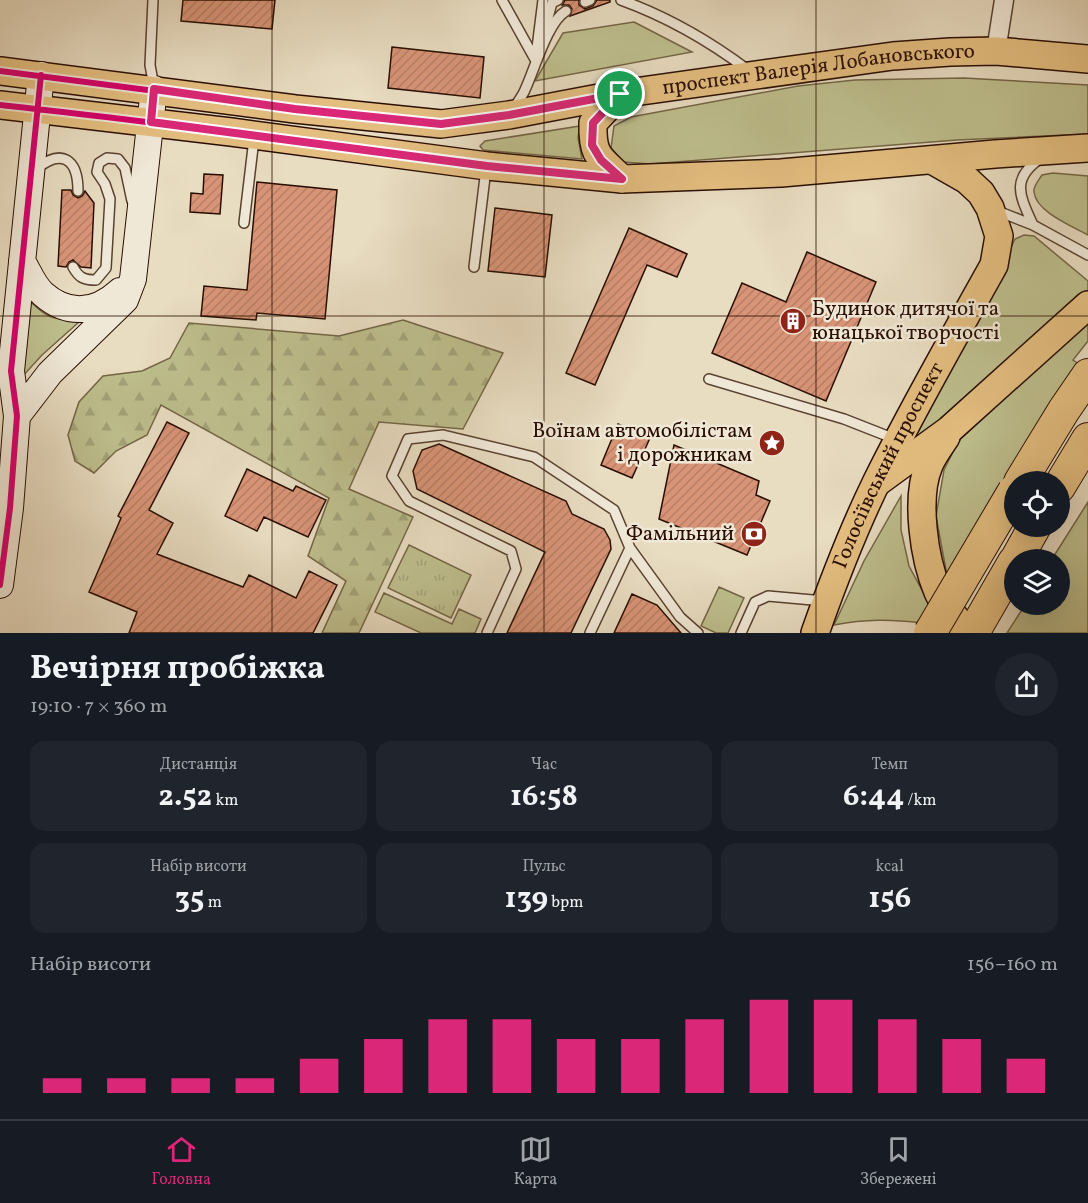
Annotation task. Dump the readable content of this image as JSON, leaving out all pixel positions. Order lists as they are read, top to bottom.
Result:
{
  "streets": {
    "main road": ["проспект Валерія Лобановського", "Голосіївський проспект"]
  },
  "places": {
    "building": ["Будинок дитячої та юнацької творчості"],
    "place": ["Воїнам автомобілістам і дорожникам"],
    "bank": ["Фамільний"]
  },
  "page": {
    "heading": ["Вечірня пробіжка", "19:10 · 7 × 360 m"],
    "stats": [
      ["Дистанція", "2.52 km"],
      ["Час", "16:58"],
      ["Темп", "6:44 /km"],
      ["Набір висоти", "35 m"],
      ["Пульс", "139 bpm"],
      ["kcal", "156"]
    ],
    "chart": ["Набір висоти", "156–160 m"],
    "tabs": ["Головна", "Карта", "Збережені"]
  }
}
